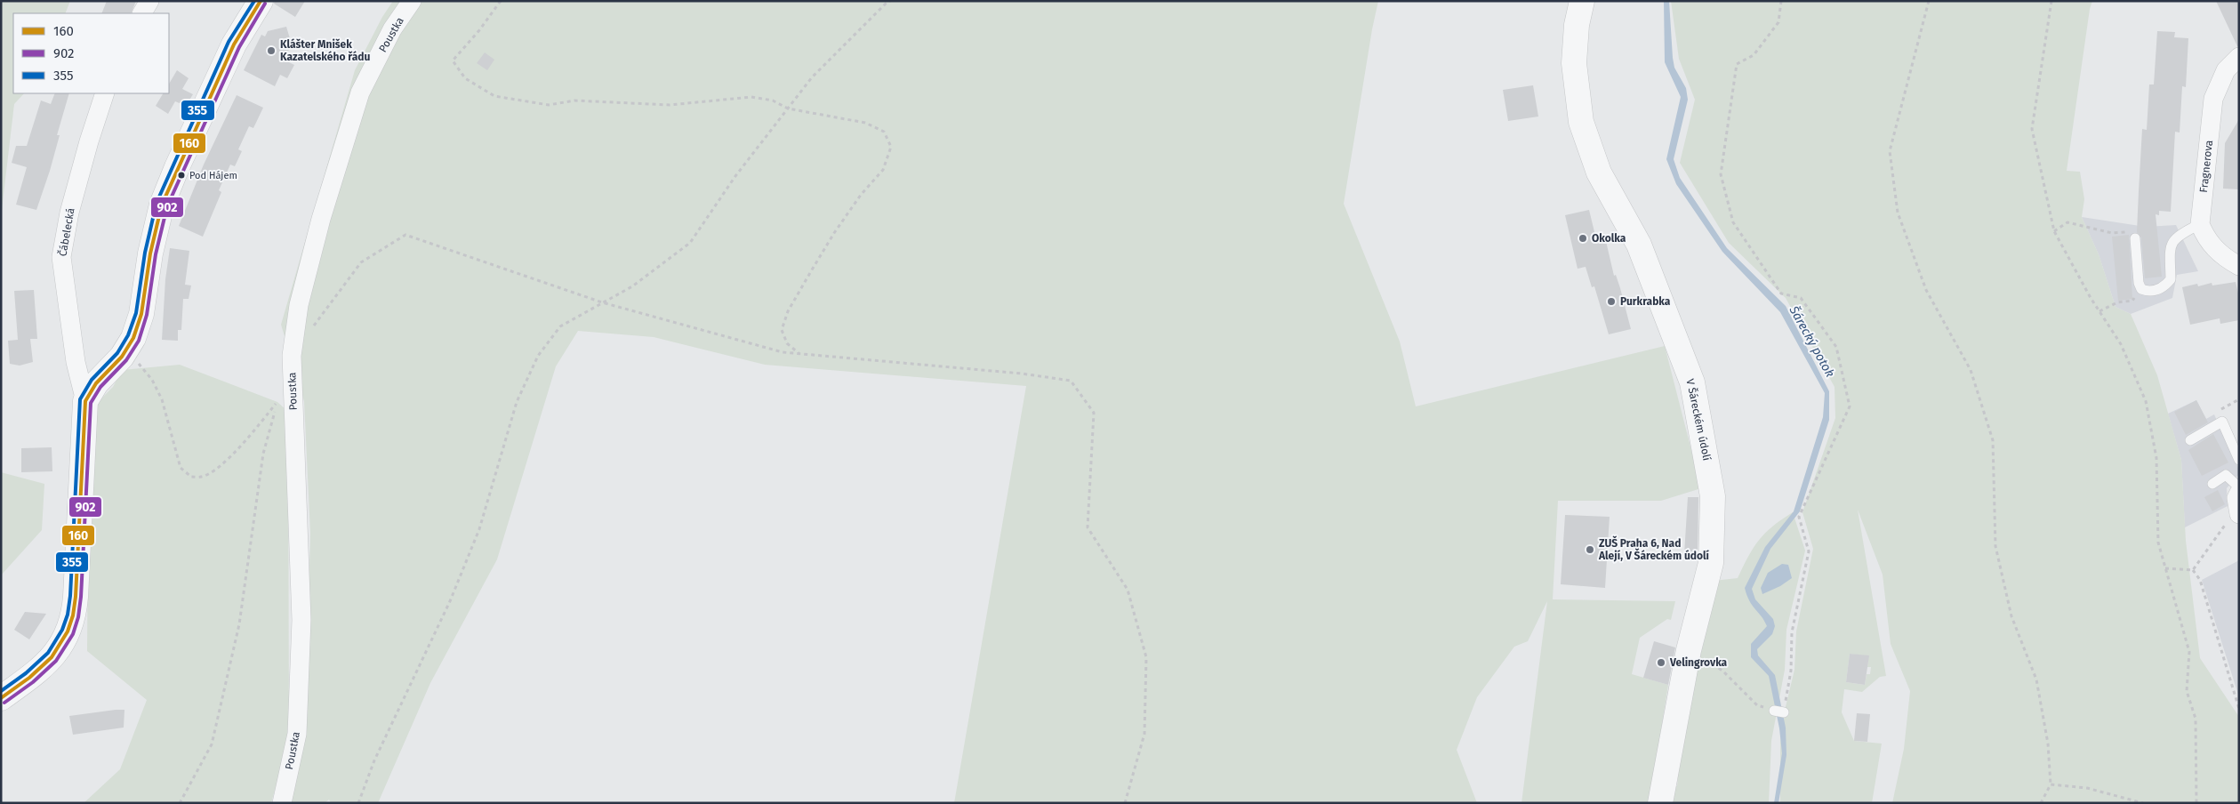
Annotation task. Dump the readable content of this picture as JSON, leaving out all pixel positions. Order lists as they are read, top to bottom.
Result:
{
  "streets": {
    "street": [
      "Poustka",
      "Fragnerova",
      "Čábelecká",
      "V Šáreckém údolí"
    ]
  },
  "water": ["Šárecký potok"],
  "places": [
    "Klášter Mnišek Kazatelského řádu",
    "Pod Hájem",
    "Okolka",
    "Purkrabka",
    "ZUŠ Praha 6, Nad Alejí, V Šáreckém údolí",
    "Velingrovka"
  ],
  "lines": ["transit line 160", "transit line 355", "transit line 902"],
  "legend": ["160", "902", "355"]
}
